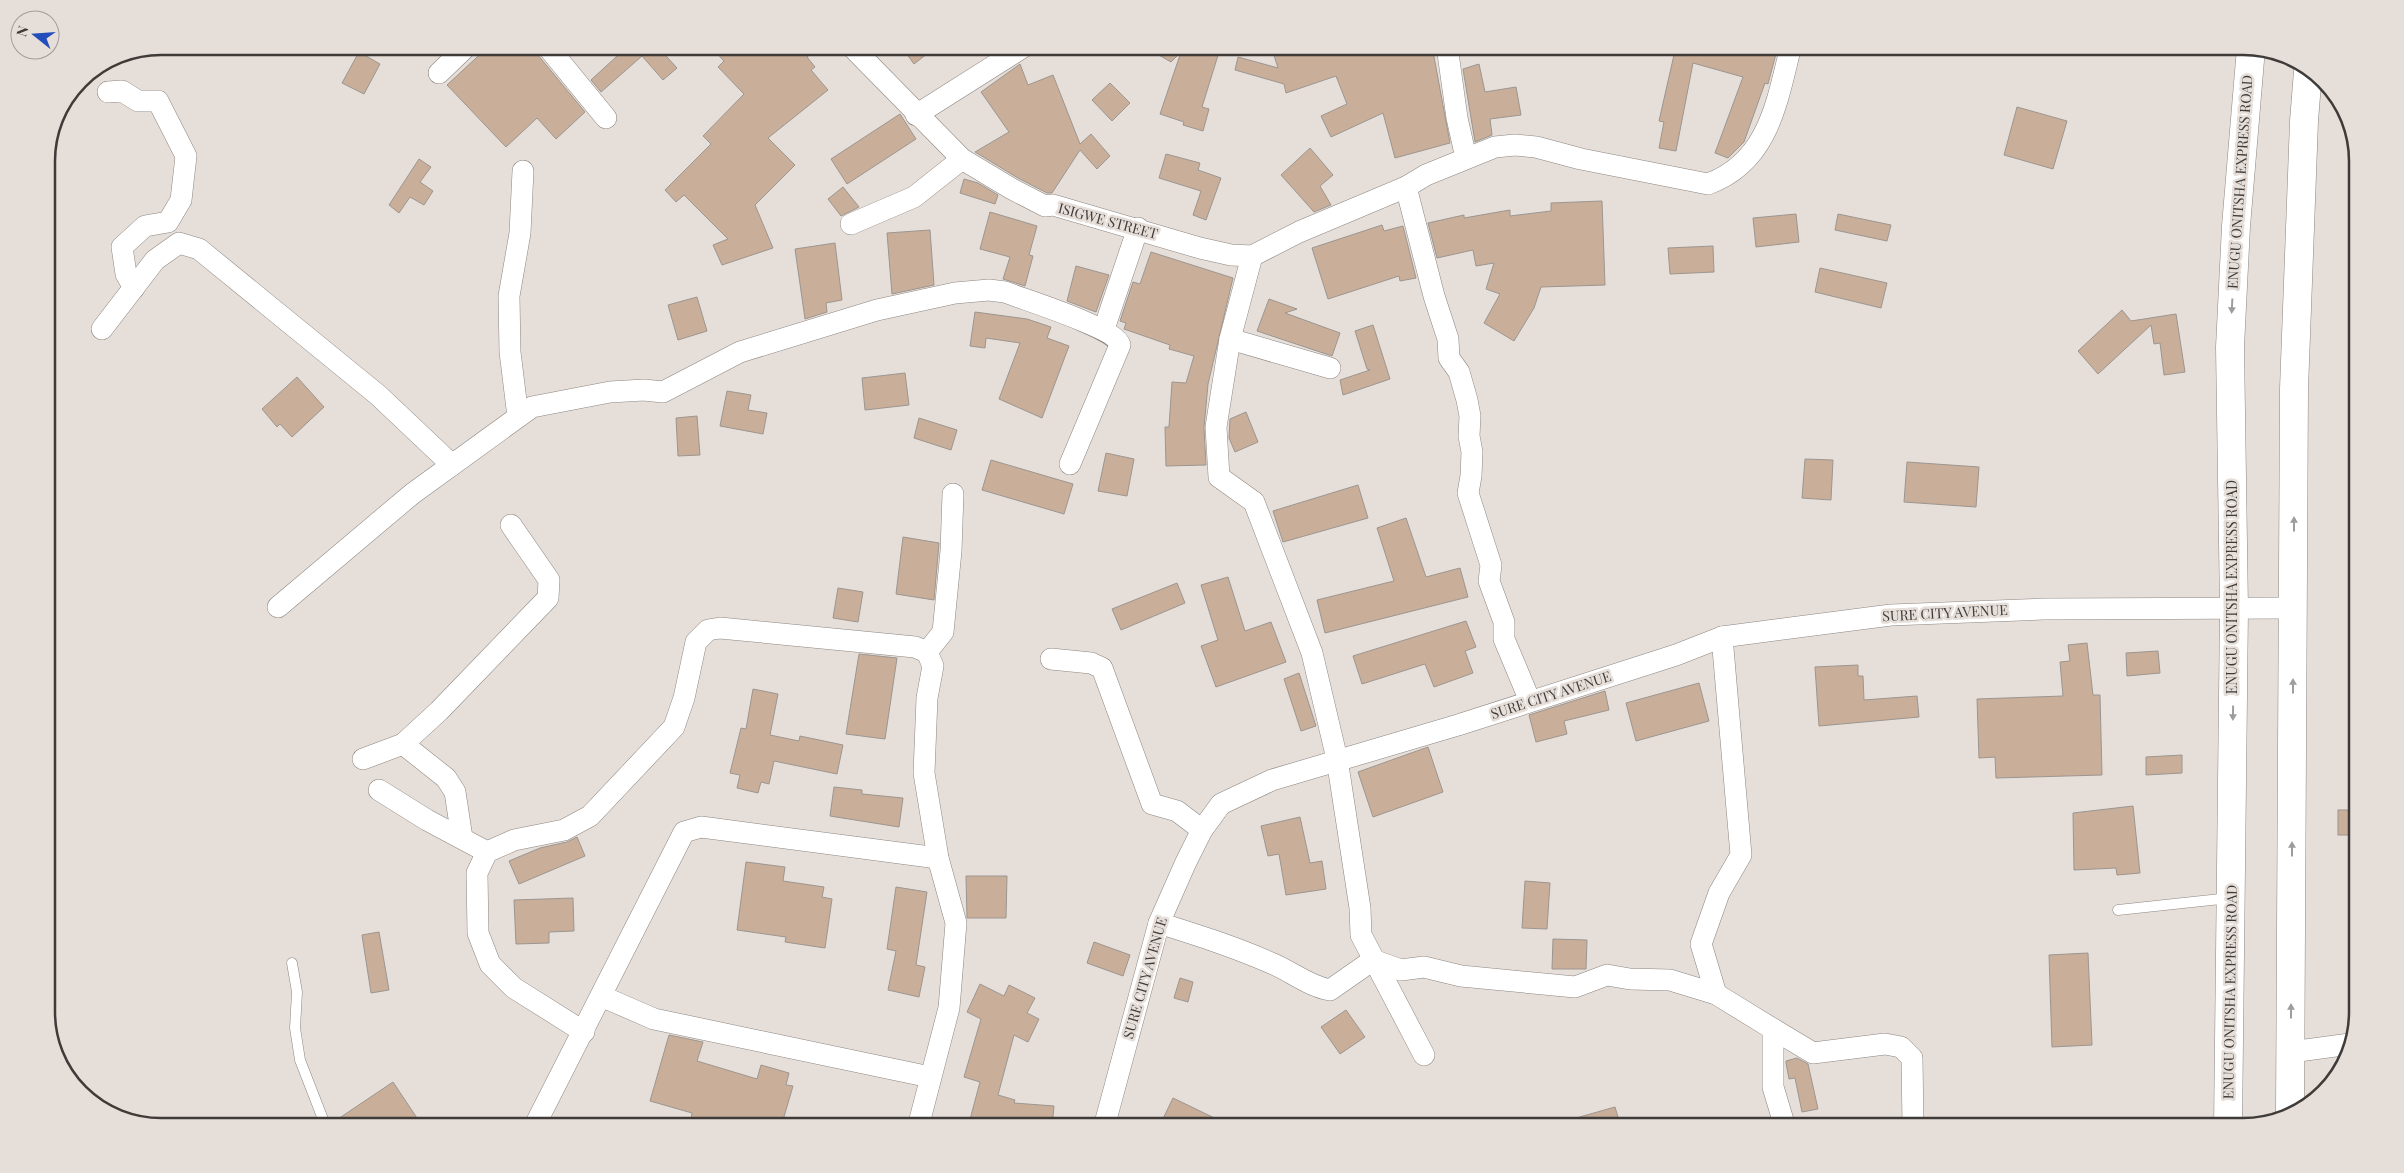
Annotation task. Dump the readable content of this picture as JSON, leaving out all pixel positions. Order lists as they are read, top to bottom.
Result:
{
  "streets": {
    "highway": ["ENUGU ONITSHA EXPRESS ROAD"],
    "street": ["ISIGWE STREET", "SURE CITY AVENUE"]
  },
  "crossings": [
    ["ENUGU ONITSHA EXPRESS ROAD", "SURE CITY AVENUE"]
  ],
  "north": "left"
}
